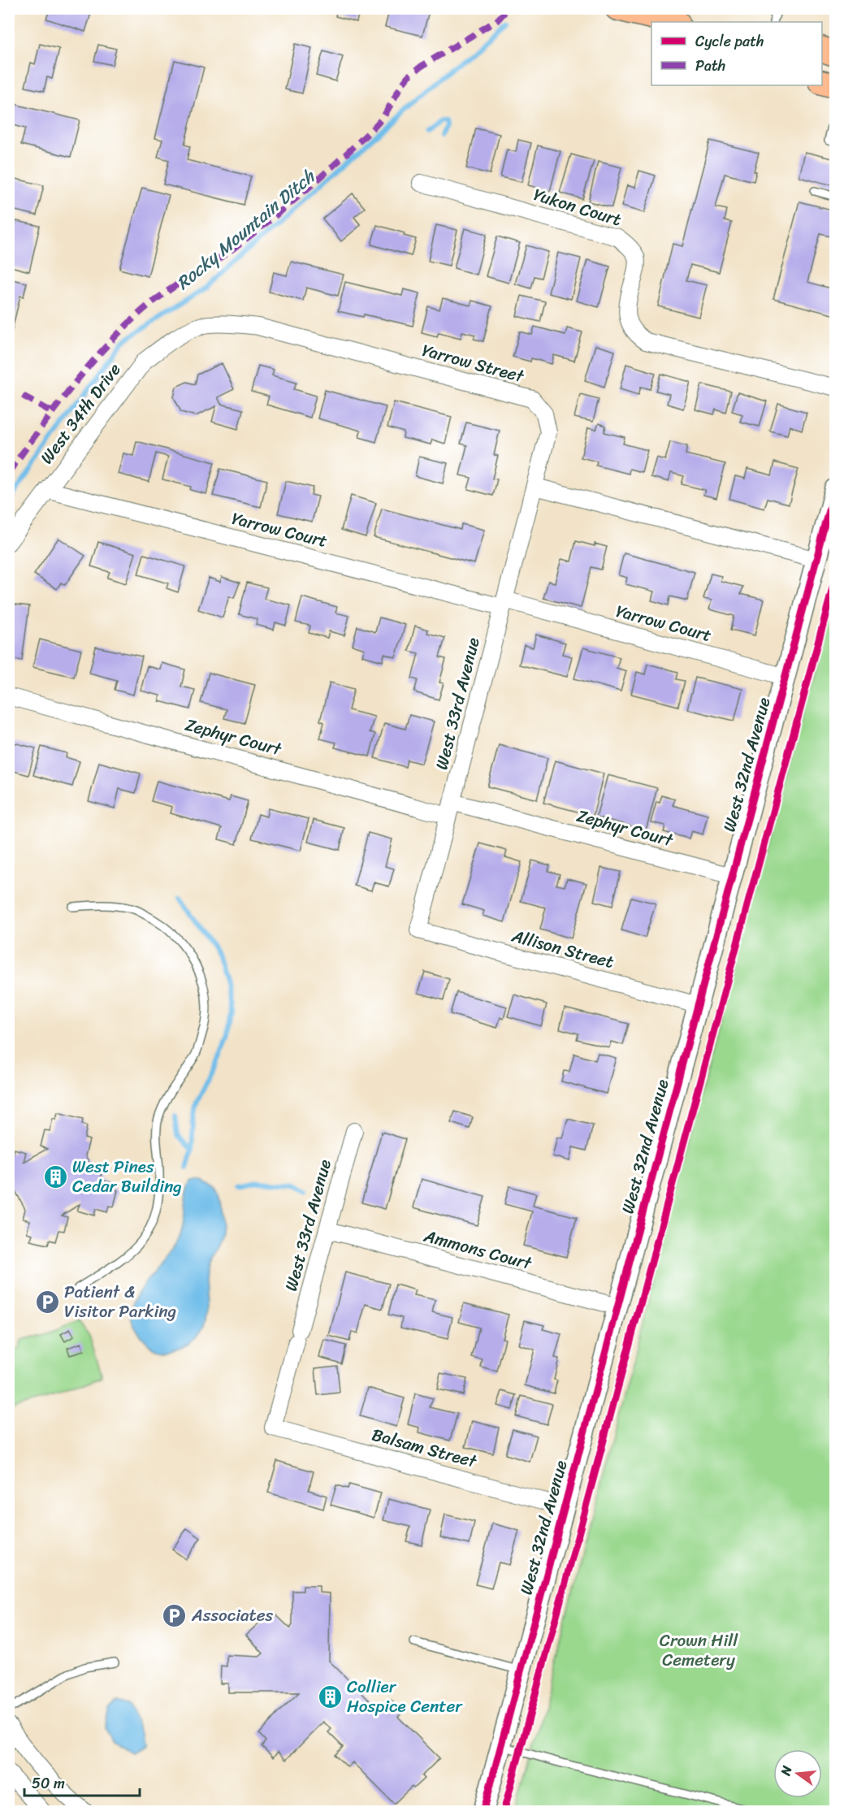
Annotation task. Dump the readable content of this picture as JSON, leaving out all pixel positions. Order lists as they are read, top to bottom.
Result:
{
  "streets": {
    "street": [
      "Yukon Court",
      "Yarrow Street",
      "West 34th Drive",
      "Yarrow Court",
      "West 33rd Avenue",
      "Zephyr Court",
      "West 32nd Avenue",
      "Allison Street",
      "Ammons Court",
      "Balsam Street"
    ]
  },
  "crossings": [
    ["Yarrow Street", "West 34th Drive"],
    ["Yarrow Street", "West 33rd Avenue"],
    ["West 34th Drive", "Yarrow Court"],
    ["Yarrow Court", "West 33rd Avenue"],
    ["Yarrow Court", "West 32nd Avenue"],
    ["West 33rd Avenue", "Zephyr Court"],
    ["West 33rd Avenue", "Allison Street"],
    ["West 33rd Avenue", "Ammons Court"],
    ["West 33rd Avenue", "Balsam Street"],
    ["Zephyr Court", "West 32nd Avenue"],
    ["West 32nd Avenue", "Allison Street"],
    ["West 32nd Avenue", "Ammons Court"],
    ["West 32nd Avenue", "Balsam Street"]
  ],
  "water": ["Rocky Mountain Ditch"],
  "parks": ["Crown Hill Cemetery"],
  "places": {
    "building": ["West Pines Cedar Building", "Collier Hospice Center"],
    "parking": ["Patient & Visitor Parking", "Associates"]
  },
  "legend": ["Cycle path", "Path"],
  "scale_bar": "50 m",
  "north": "left"
}
